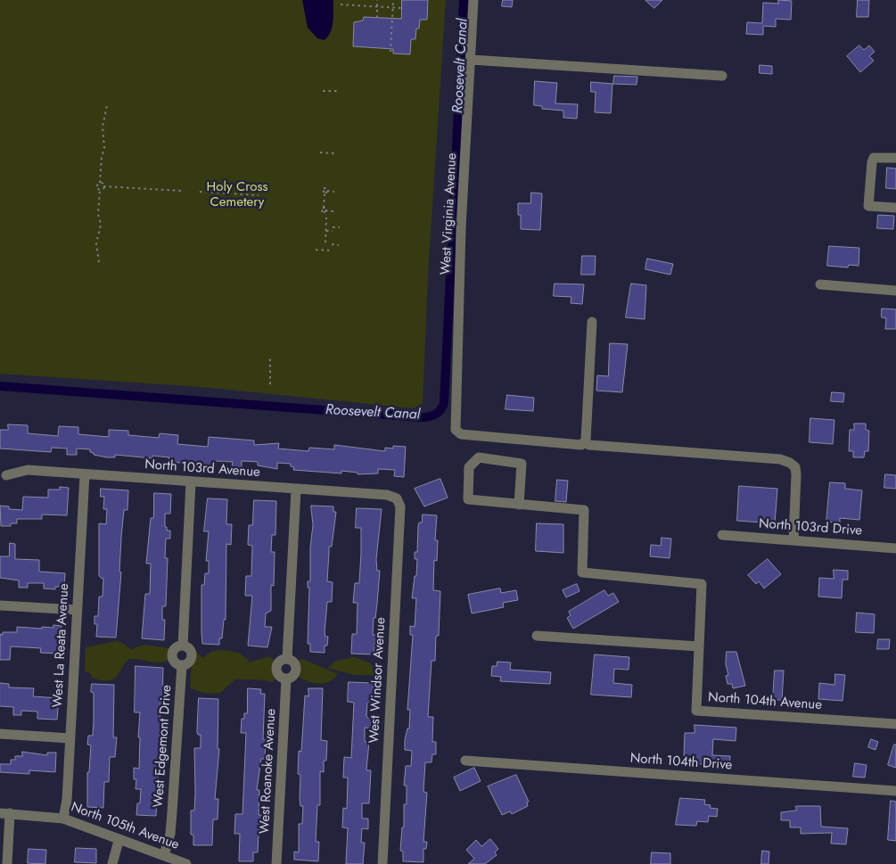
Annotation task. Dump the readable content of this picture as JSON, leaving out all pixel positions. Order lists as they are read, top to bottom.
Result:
{
  "streets": {
    "street": [
      "West Virginia Avenue",
      "North 103rd Avenue",
      "North 103rd Drive",
      "West La Reata Avenue",
      "West Windsor Avenue",
      "North 104th Avenue",
      "West Edgemont Drive",
      "North 104th Drive",
      "West Roanoke Avenue",
      "North 105th Avenue"
    ]
  },
  "crossings": [
    ["North 103rd Avenue", "West La Reata Avenue"],
    ["North 103rd Avenue", "West Windsor Avenue"],
    ["North 103rd Avenue", "West Edgemont Drive"],
    ["West La Reata Avenue", "North 105th Avenue"],
    ["West Edgemont Drive", "North 105th Avenue"]
  ],
  "water": ["Roosevelt Canal"],
  "parks": ["Holy Cross Cemetery"]
}
